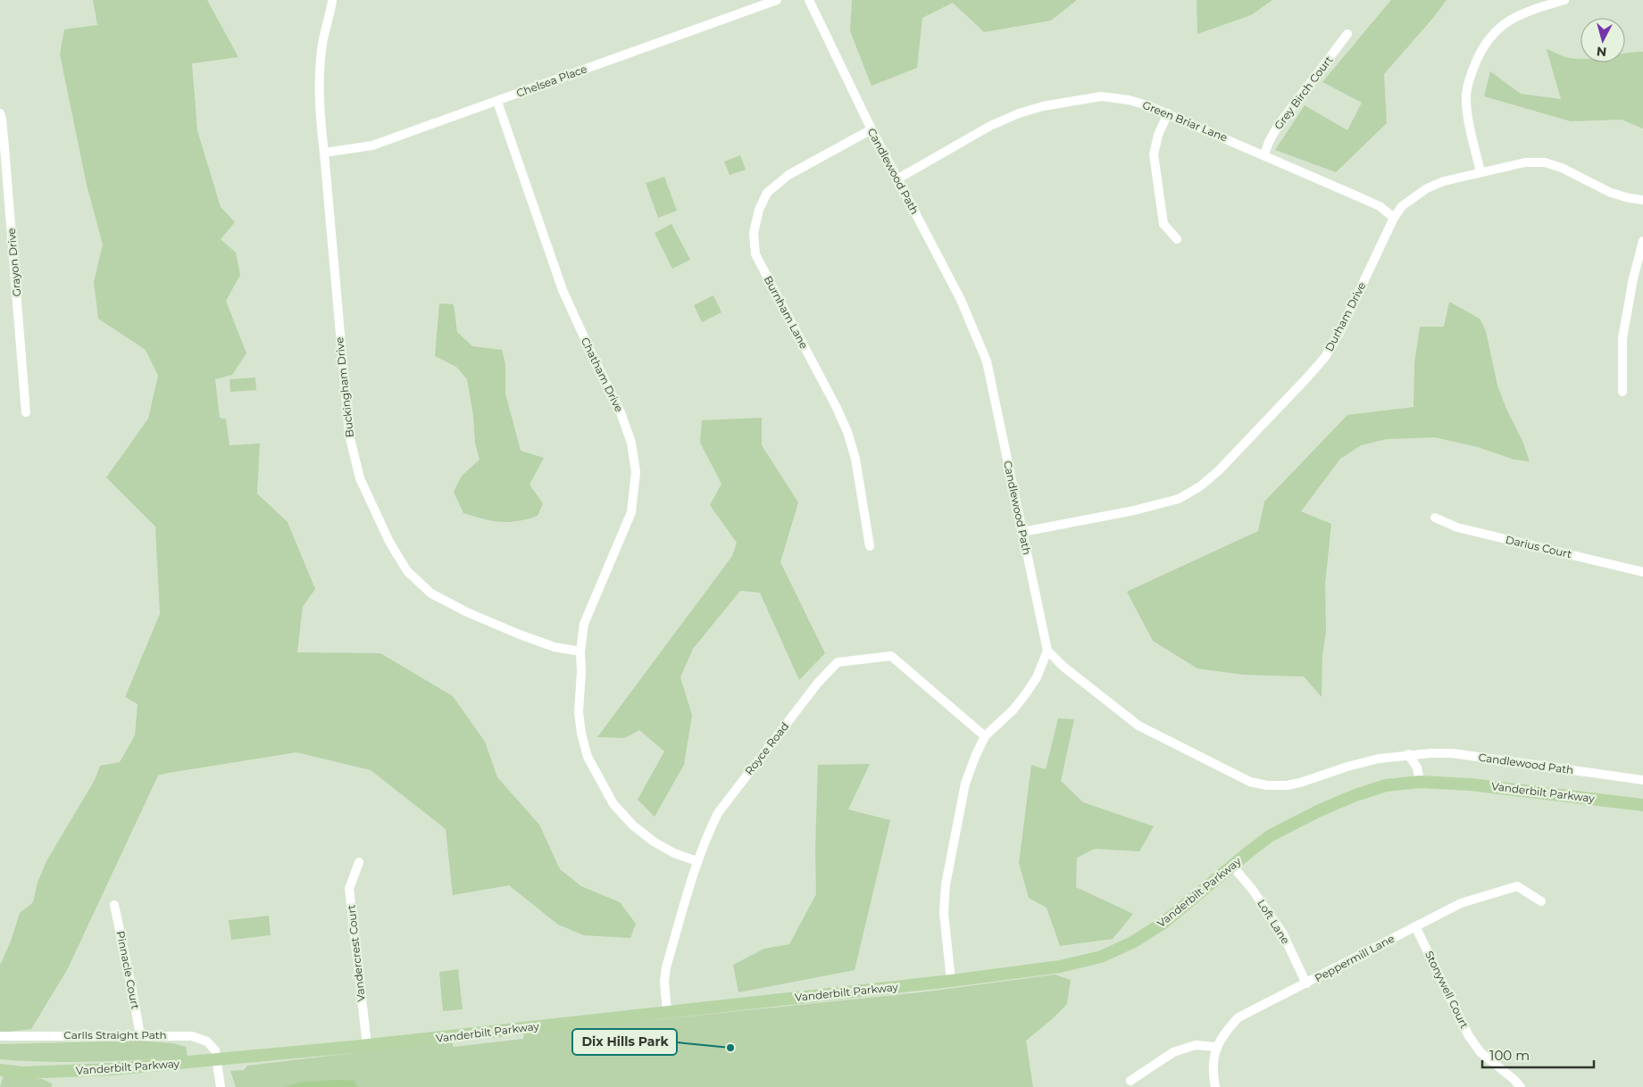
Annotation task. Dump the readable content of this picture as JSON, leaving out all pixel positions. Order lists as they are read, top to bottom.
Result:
{
  "streets": {
    "main road": ["Vanderbilt Parkway"],
    "street": [
      "Chelsea Place",
      "Grey Birch Court",
      "Green Briar Lane",
      "Candlewood Path",
      "Grayon Drive",
      "Burnham Lane",
      "Durham Drive",
      "Chatham Drive",
      "Buckingham Drive",
      "Darius Court",
      "Royce Road",
      "Loft Lane",
      "Vandercrest Court",
      "Peppermill Lane",
      "Pinnacle Court",
      "Stonywell Court",
      "Carlls Straight Path"
    ]
  },
  "crossings": [
    ["Chelsea Place", "Chatham Drive"],
    ["Chelsea Place", "Buckingham Drive"],
    ["Grey Birch Court", "Green Briar Lane"],
    ["Green Briar Lane", "Candlewood Path"],
    ["Green Briar Lane", "Durham Drive"],
    ["Candlewood Path", "Burnham Lane"],
    ["Candlewood Path", "Durham Drive"],
    ["Chatham Drive", "Buckingham Drive"],
    ["Chatham Drive", "Royce Road"],
    ["Royce Road", "Vanderbilt Parkway"],
    ["Vanderbilt Parkway", "Loft Lane"],
    ["Vanderbilt Parkway", "Vandercrest Court"],
    ["Vanderbilt Parkway", "Carlls Straight Path"],
    ["Loft Lane", "Peppermill Lane"],
    ["Peppermill Lane", "Stonywell Court"],
    ["Pinnacle Court", "Carlls Straight Path"]
  ],
  "places": ["Dix Hills Park"],
  "scale_bar": "100 m",
  "north": "bottom"
}
